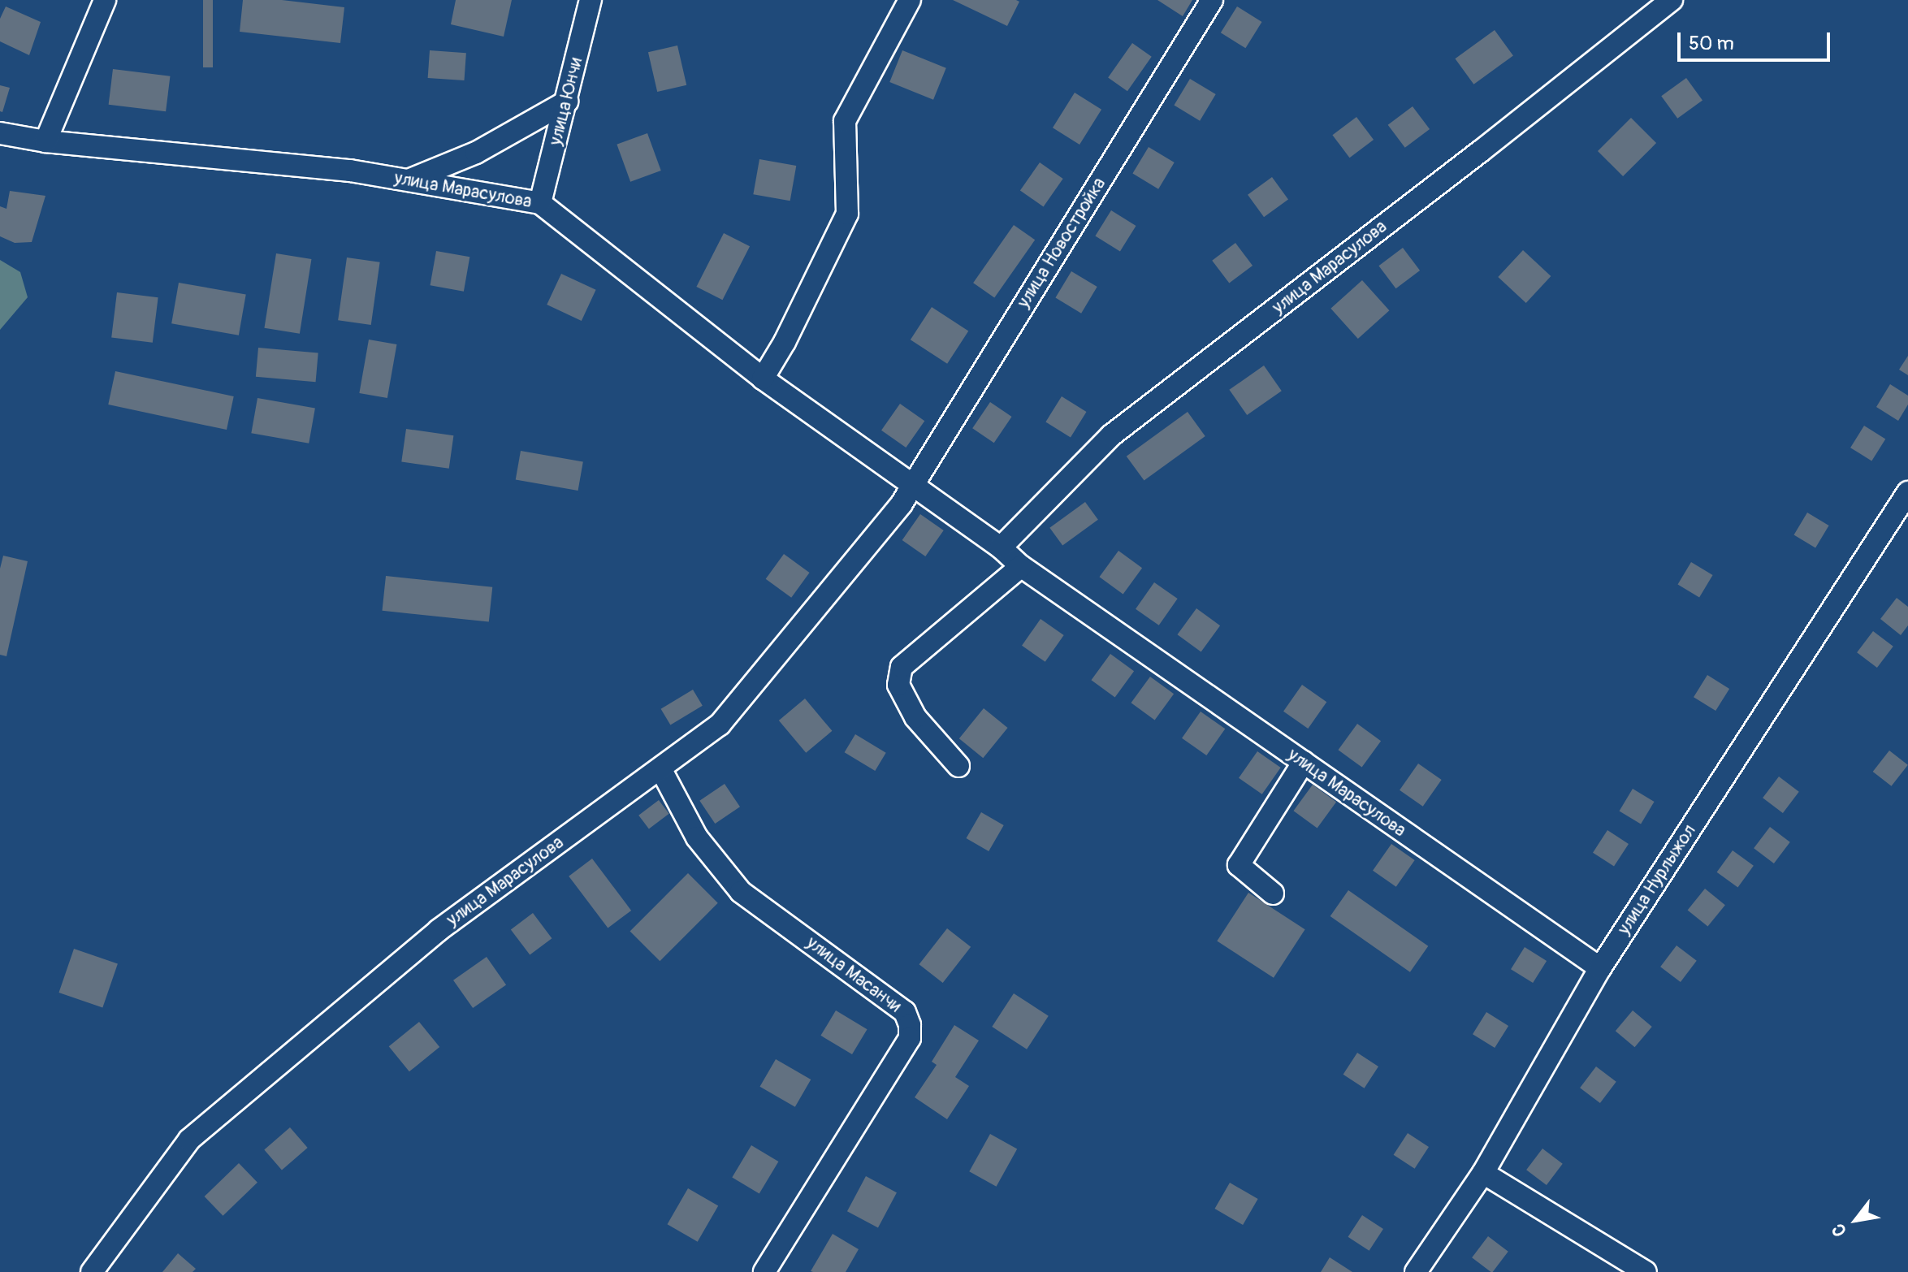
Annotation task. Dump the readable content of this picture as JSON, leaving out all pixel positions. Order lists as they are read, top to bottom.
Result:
{
  "streets": {
    "street": [
      "улица Юнчи",
      "улица Марасулова",
      "улица Новостройка",
      "улица Нурлыжол",
      "улица Масанчи"
    ]
  },
  "crossings": [
    ["улица Юнчи", "улица Марасулова"],
    ["улица Марасулова", "улица Новостройка"],
    ["улица Марасулова", "улица Нурлыжол"],
    ["улица Марасулова", "улица Масанчи"]
  ],
  "scale_bar": "50 m",
  "north": "bottom left"
}
